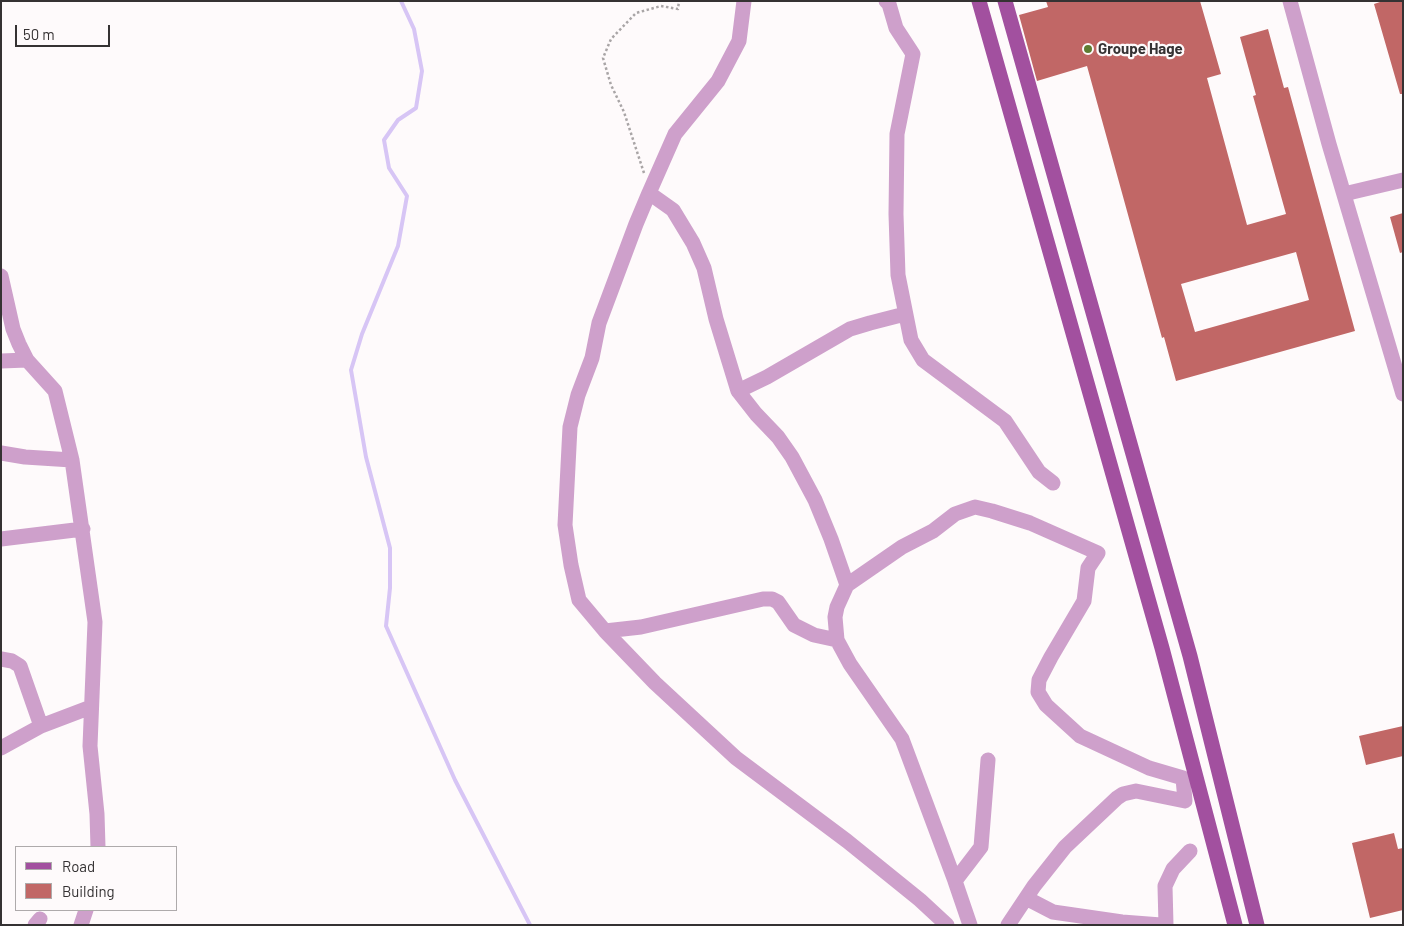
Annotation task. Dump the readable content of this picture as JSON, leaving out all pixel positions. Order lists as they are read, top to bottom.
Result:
{
  "places": ["Groupe Hage"],
  "legend": ["Road", "Building"],
  "scale_bar": "50 m"
}
